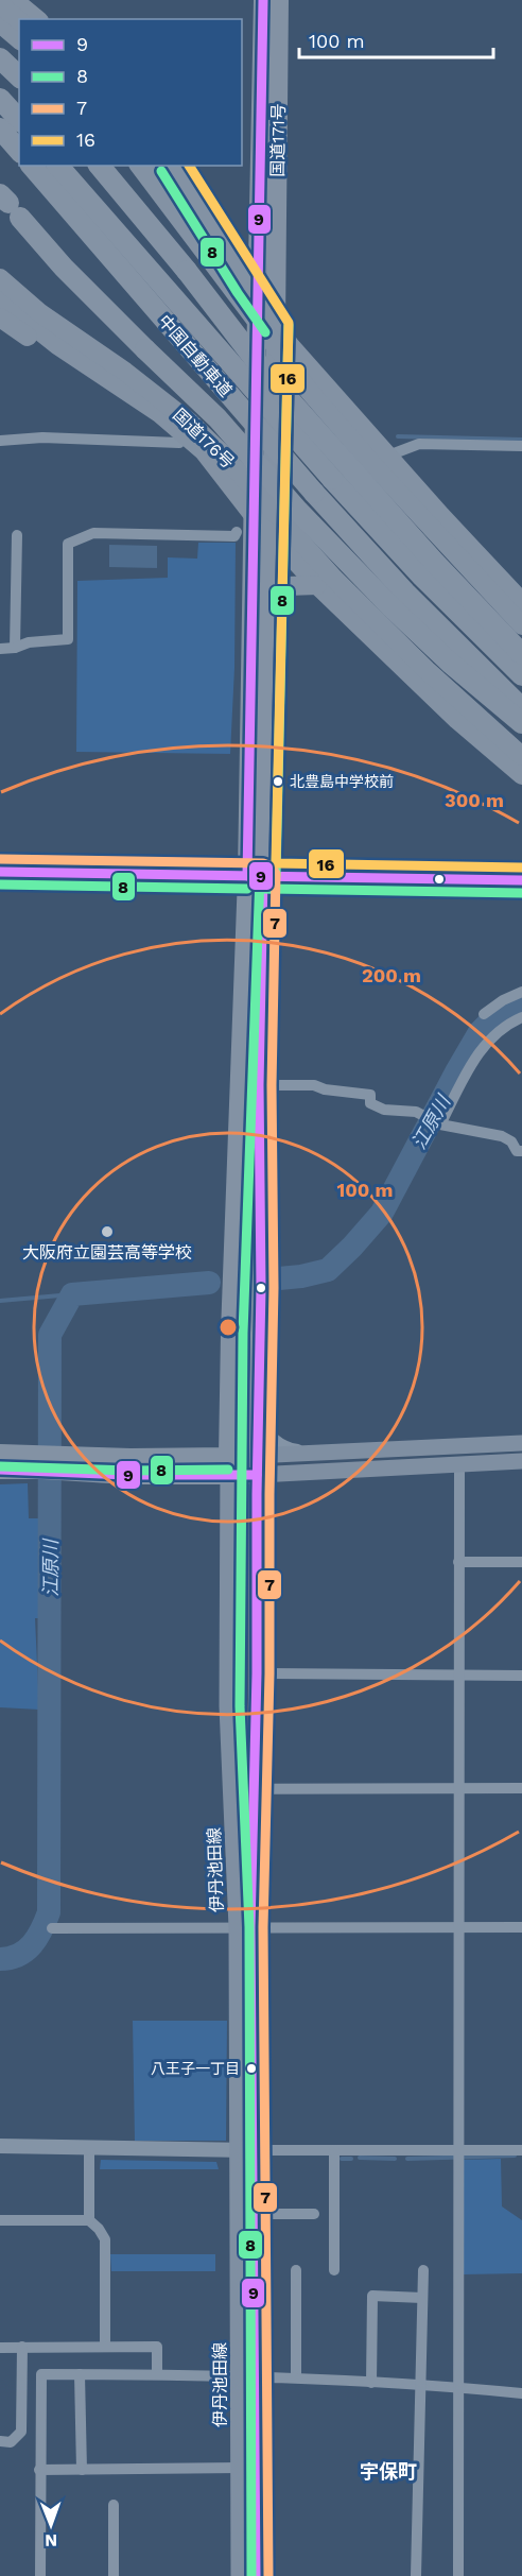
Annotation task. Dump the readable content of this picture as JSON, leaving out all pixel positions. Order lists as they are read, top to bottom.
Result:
{
  "streets": {
    "highway": ["国道171号", "中国自動車道", "国道176号"],
    "main road": ["伊丹池田線"]
  },
  "crossings": [
    ["国道171号", "伊丹池田線"]
  ],
  "districts": ["宇保町"],
  "water": ["江原川"],
  "places": ["北豊島中学校前", "大阪府立園芸高等学校", "八王子一丁目"],
  "lines": [
    "transit line 9",
    "transit line 16",
    "transit line 8",
    "transit line 7"
  ],
  "legend": [
    "9",
    "8",
    "7",
    "16"
  ],
  "scale_bar": "100 m",
  "north": "bottom",
  "rings": ["300 m", "200 m", "100 m"]
}
